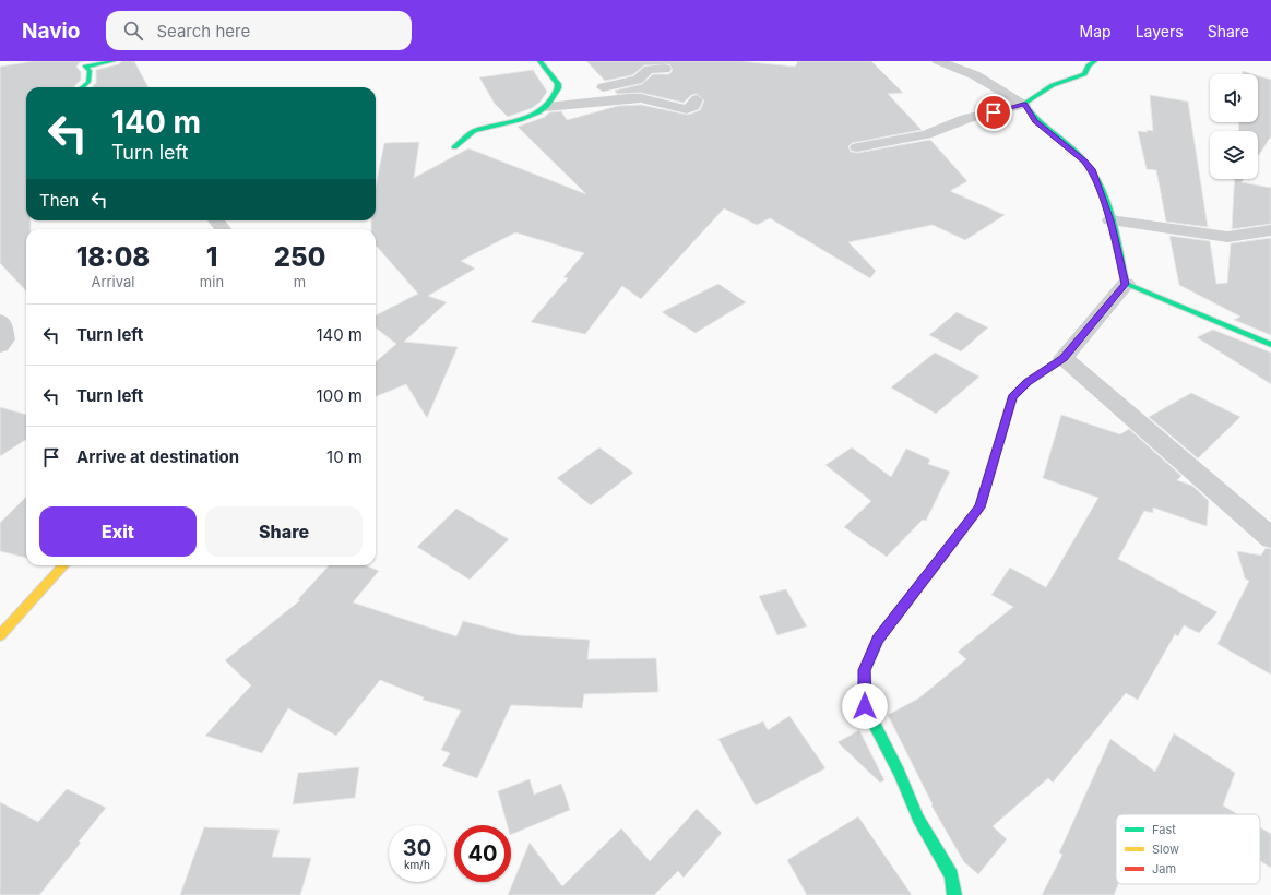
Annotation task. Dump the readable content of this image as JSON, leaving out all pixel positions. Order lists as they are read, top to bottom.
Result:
{
  "legend": ["Fast", "Slow", "Jam"],
  "page": {
    "header": "Navio",
    "search": "Search here",
    "nav": ["Map", "Layers", "Share"],
    "turn": ["140 m", "Turn left"],
    "then": "Then",
    "eta": [
      "18:08",
      "Arrival",
      "1",
      "min",
      "250",
      "m"
    ],
    "list": [
      {
        "name": "Turn left",
        "value": "140 m"
      },
      {
        "name": "Turn left",
        "value": "100 m"
      },
      {
        "name": "Arrive at destination",
        "value": "10 m"
      }
    ],
    "buttons": ["Exit", "Share"],
    "speed": "30 km/h",
    "limit": "40"
  }
}
